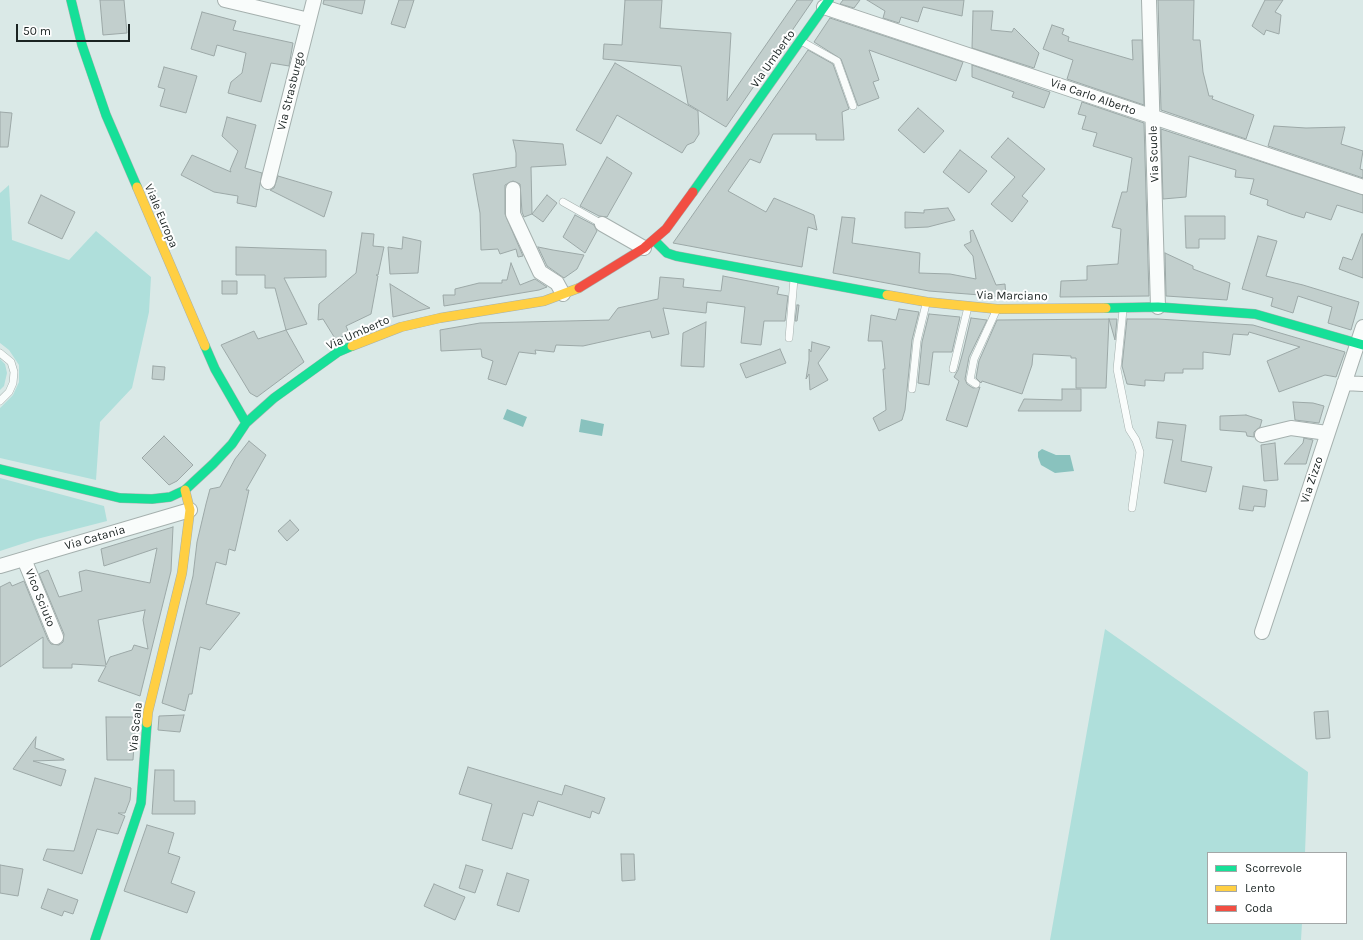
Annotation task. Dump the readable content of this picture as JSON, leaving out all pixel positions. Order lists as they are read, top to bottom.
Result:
{
  "streets": {
    "street": [
      "Via Umberto",
      "Via Strasburgo",
      "Via Carlo Alberto",
      "Via Scuole",
      "Viale Europa",
      "Via Marciano",
      "Via Zizzo",
      "Via Catania",
      "Vico Sciuto",
      "Via Scala"
    ]
  },
  "crossings": [
    ["Via Umberto", "Via Carlo Alberto"],
    ["Via Umberto", "Viale Europa"],
    ["Via Umberto", "Via Marciano"],
    ["Via Umberto", "Via Scala"],
    ["Via Carlo Alberto", "Via Scuole"],
    ["Via Scuole", "Via Marciano"],
    ["Via Marciano", "Via Zizzo"],
    ["Via Catania", "Vico Sciuto"],
    ["Via Catania", "Via Scala"]
  ],
  "legend": ["Scorrevole", "Lento", "Coda"],
  "scale_bar": "50 m"
}
